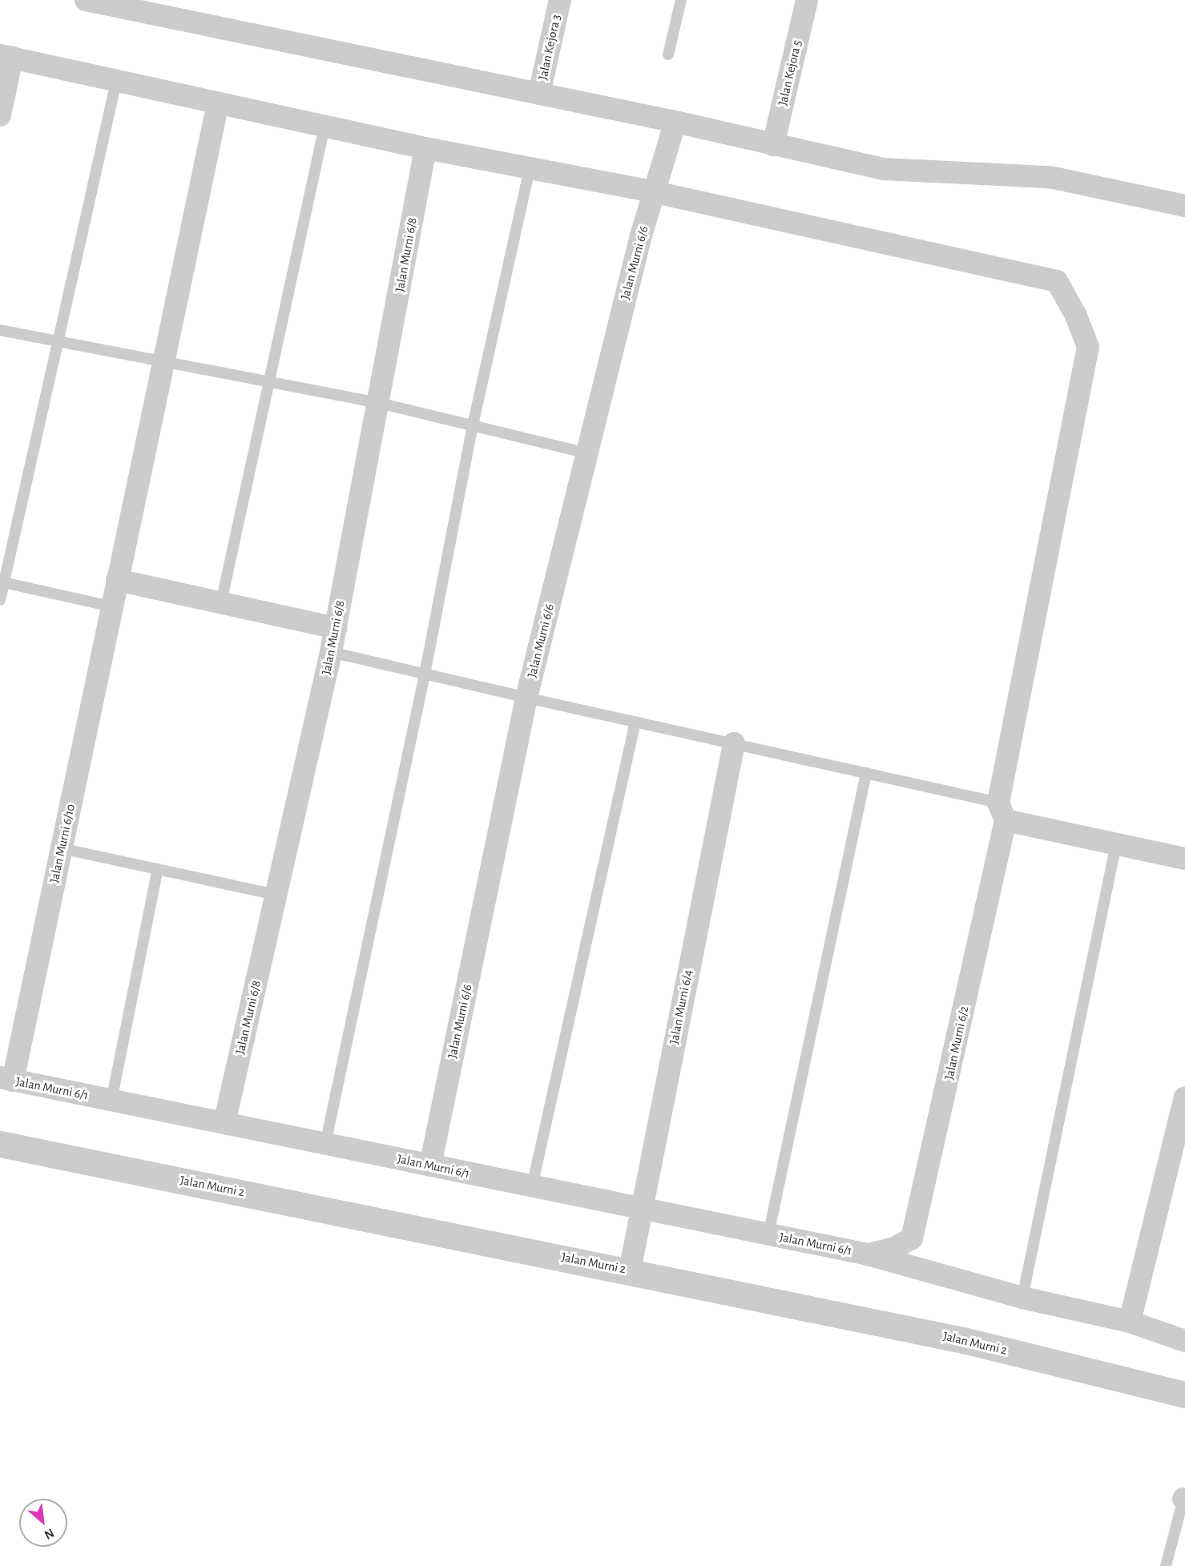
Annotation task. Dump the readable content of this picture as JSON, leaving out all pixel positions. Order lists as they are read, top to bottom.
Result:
{
  "streets": {
    "street": [
      "Jalan Kejora 3",
      "Jalan Kejora 5",
      "Jalan Murni 6/8",
      "Jalan Murni 6/6",
      "Jalan Murni 6/10",
      "Jalan Murni 6/4",
      "Jalan Murni 6/2",
      "Jalan Murni 6/1",
      "Jalan Murni 2"
    ]
  },
  "crossings": [
    ["Jalan Murni 6/8", "Jalan Murni 6/1"],
    ["Jalan Murni 6/6", "Jalan Murni 6/1"],
    ["Jalan Murni 6/10", "Jalan Murni 6/1"],
    ["Jalan Murni 6/4", "Jalan Murni 6/1"],
    ["Jalan Murni 6/4", "Jalan Murni 2"],
    ["Jalan Murni 6/2", "Jalan Murni 6/1"]
  ],
  "north": "bottom right"
}
